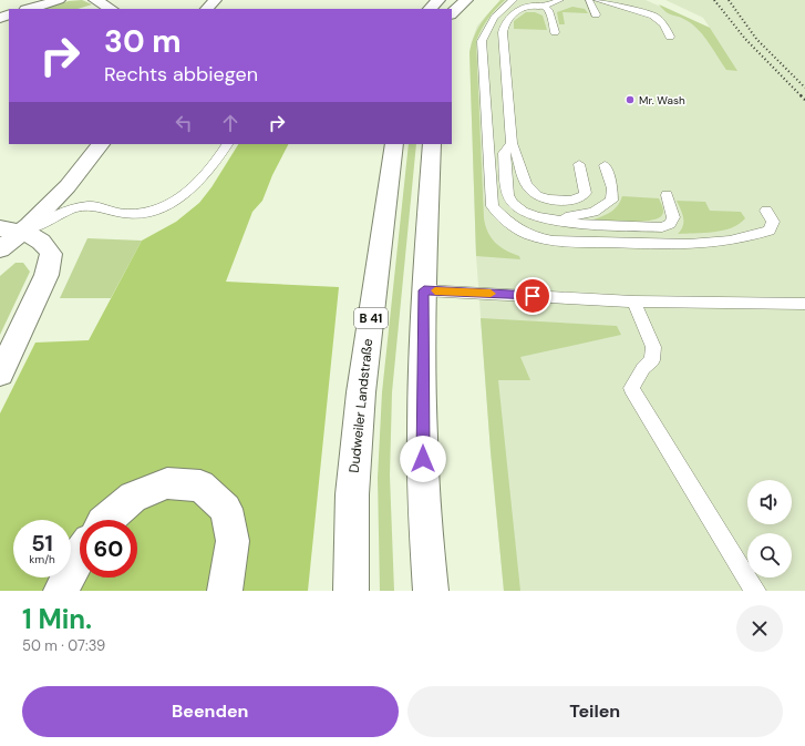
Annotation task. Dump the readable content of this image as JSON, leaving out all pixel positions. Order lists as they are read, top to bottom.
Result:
{
  "streets": {
    "main road": ["B 41", "Dudweiler Landstraße"]
  },
  "places": ["Mr. Wash"],
  "page": {
    "turn": ["30 m", "Rechts abbiegen"],
    "speed": "51 km/h",
    "limit": "60",
    "heading": ["1 Min.", "50 m · 07:39"],
    "buttons": ["Beenden", "Teilen"]
  }
}
